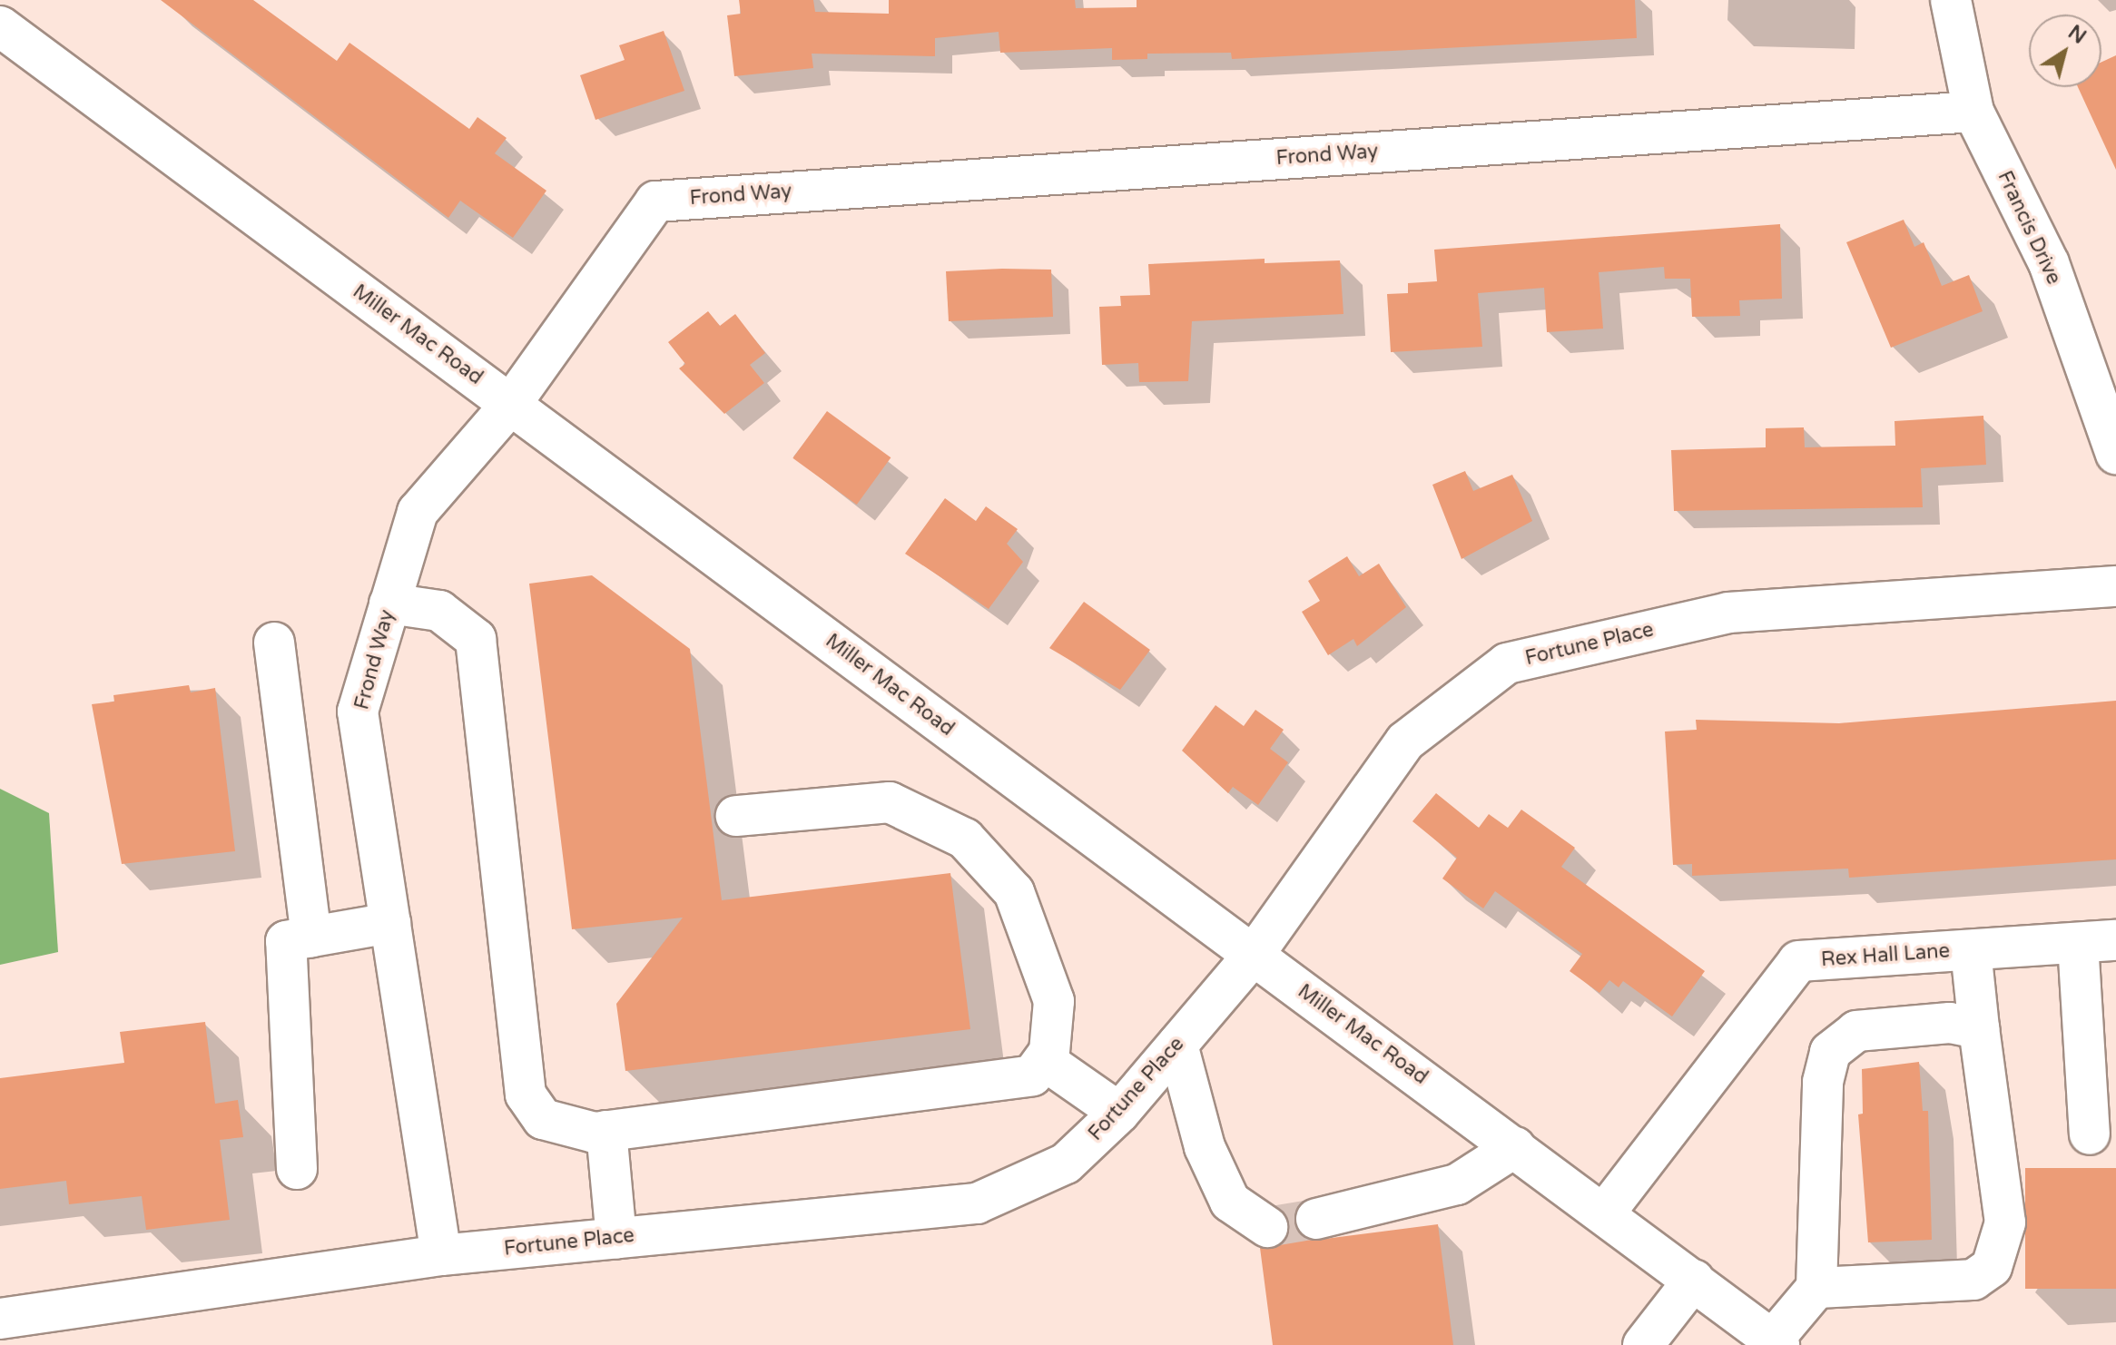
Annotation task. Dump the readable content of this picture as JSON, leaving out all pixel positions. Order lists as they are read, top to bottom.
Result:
{
  "streets": {
    "street": [
      "Frond Way",
      "Francis Drive",
      "Miller Mac Road",
      "Fortune Place",
      "Rex Hall Lane"
    ]
  },
  "crossings": [
    ["Frond Way", "Francis Drive"],
    ["Frond Way", "Miller Mac Road"],
    ["Frond Way", "Fortune Place"],
    ["Miller Mac Road", "Fortune Place"],
    ["Miller Mac Road", "Rex Hall Lane"]
  ],
  "north": "top right"
}
